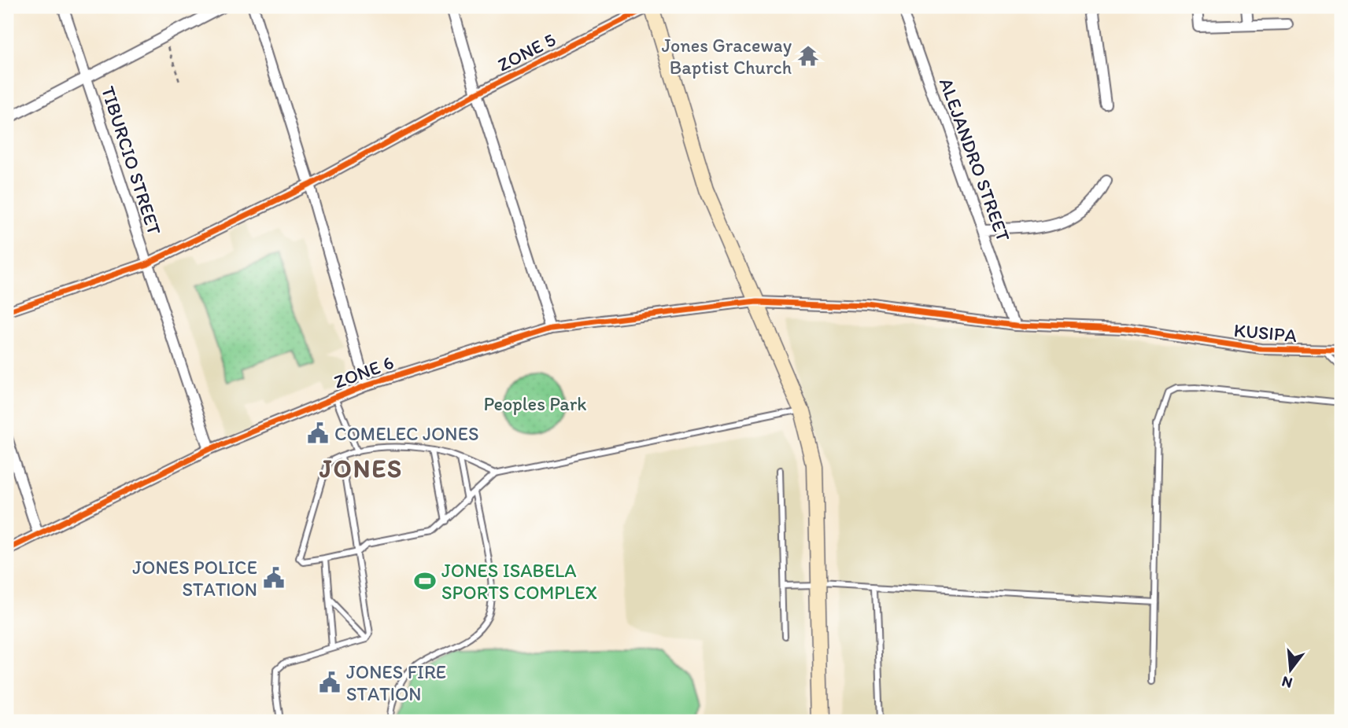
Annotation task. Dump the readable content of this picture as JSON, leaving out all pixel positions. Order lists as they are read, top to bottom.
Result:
{
  "streets": {
    "street": [
      "ZONE 5",
      "ALEJANDRO STREET",
      "TIBURCIO STREET",
      "KUSIPA",
      "ZONE 6"
    ]
  },
  "crossings": [
    ["ZONE 5", "TIBURCIO STREET"],
    ["ALEJANDRO STREET", "KUSIPA"],
    ["ALEJANDRO STREET", "ZONE 6"],
    ["TIBURCIO STREET", "ZONE 6"],
    ["KUSIPA", "ZONE 6"]
  ],
  "districts": ["JONES"],
  "parks": ["Peoples Park"],
  "places": {
    "temple": ["Jones Graceway Baptist Church"],
    "public building": ["COMELEC JONES", "JONES POLICE STATION", "JONES FIRE STATION"],
    "sports": ["JONES ISABELA SPORTS COMPLEX"]
  },
  "north": "bottom"
}
